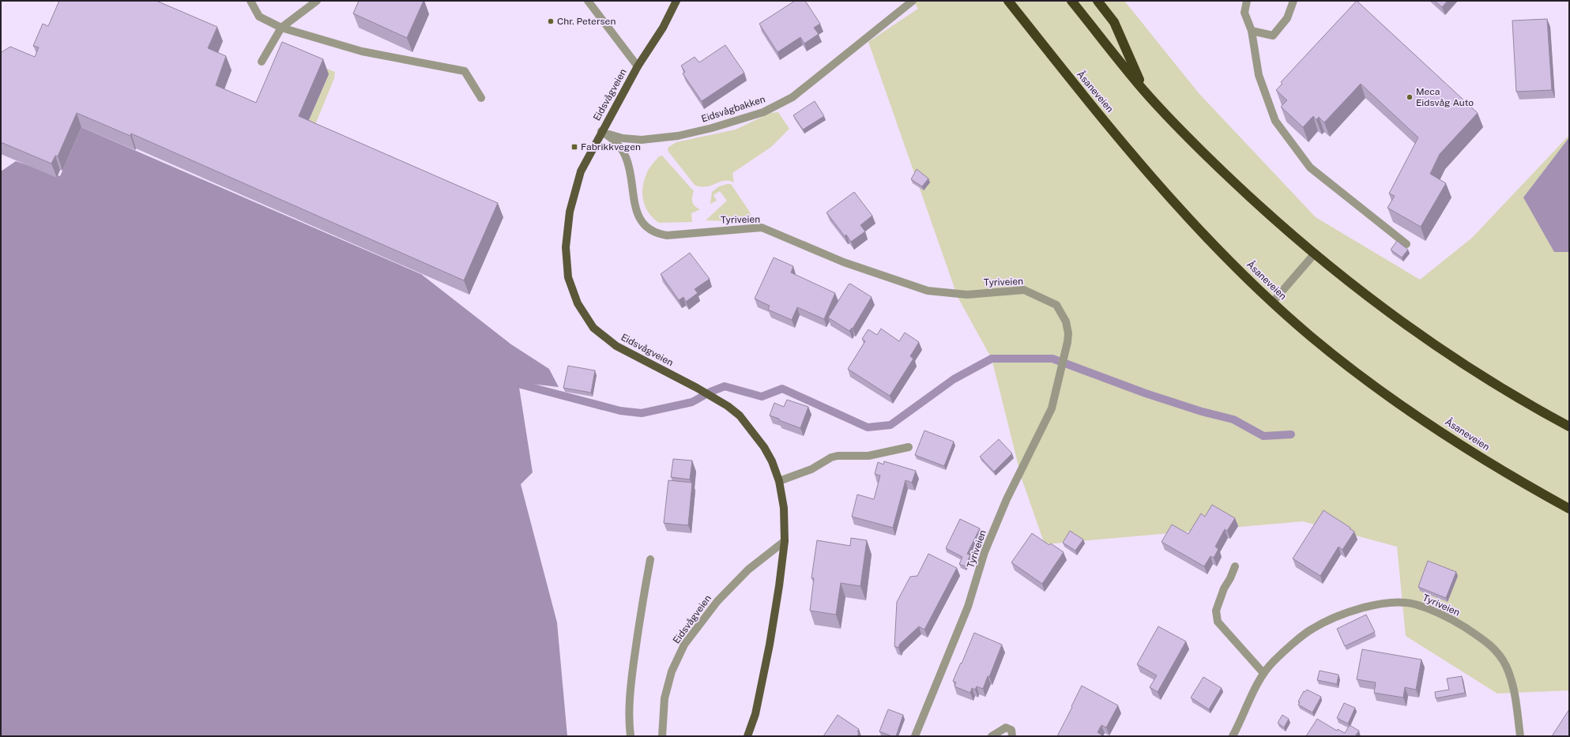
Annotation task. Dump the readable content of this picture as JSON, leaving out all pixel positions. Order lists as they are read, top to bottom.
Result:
{
  "streets": {
    "highway": ["Åsaneveien"],
    "main road": ["Eidsvågveien"],
    "street": ["Eidsvågbakken", "Tyriveien"]
  },
  "crossings": [
    ["Eidsvågveien", "Eidsvågbakken"],
    ["Eidsvågveien", "Tyriveien"],
    ["Eidsvågbakken", "Tyriveien"]
  ],
  "places": {
    "other": ["Chr. Petersen", "Meca Eidsvåg Auto"],
    "transit": ["Fabrikkvegen"]
  }
}
